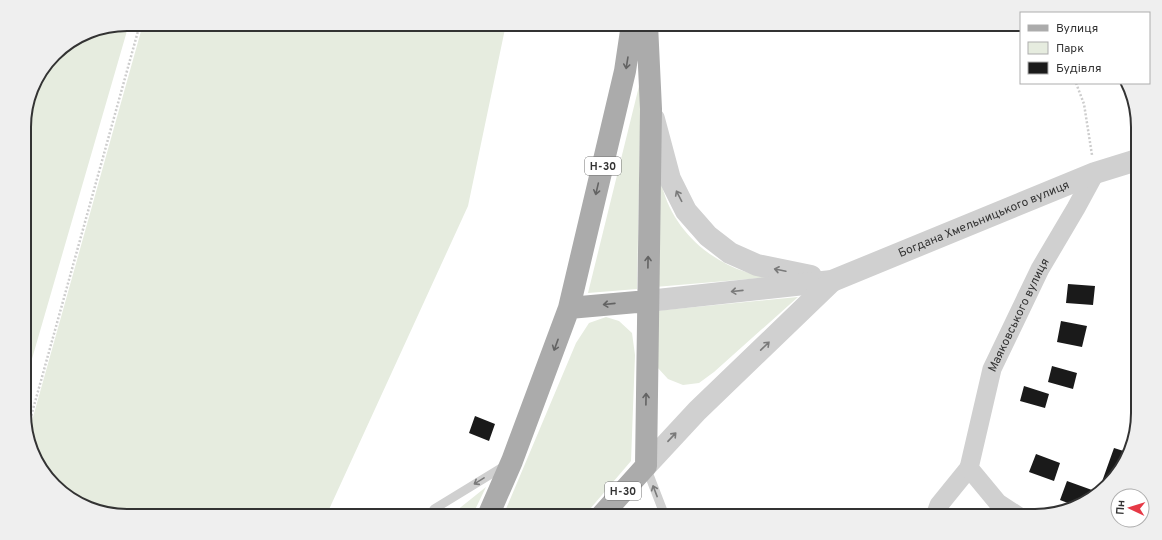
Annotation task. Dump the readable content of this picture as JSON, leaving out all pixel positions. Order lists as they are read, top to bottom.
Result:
{
  "streets": {
    "main road": ["Н-30"],
    "street": ["Богдана Хмельницького вулиця", "Маяковського вулиця"]
  },
  "crossings": [
    ["Богдана Хмельницького вулиця", "Маяковського вулиця"]
  ],
  "legend": ["Вулиця", "Парк", "Будівля"],
  "north": "left"
}
